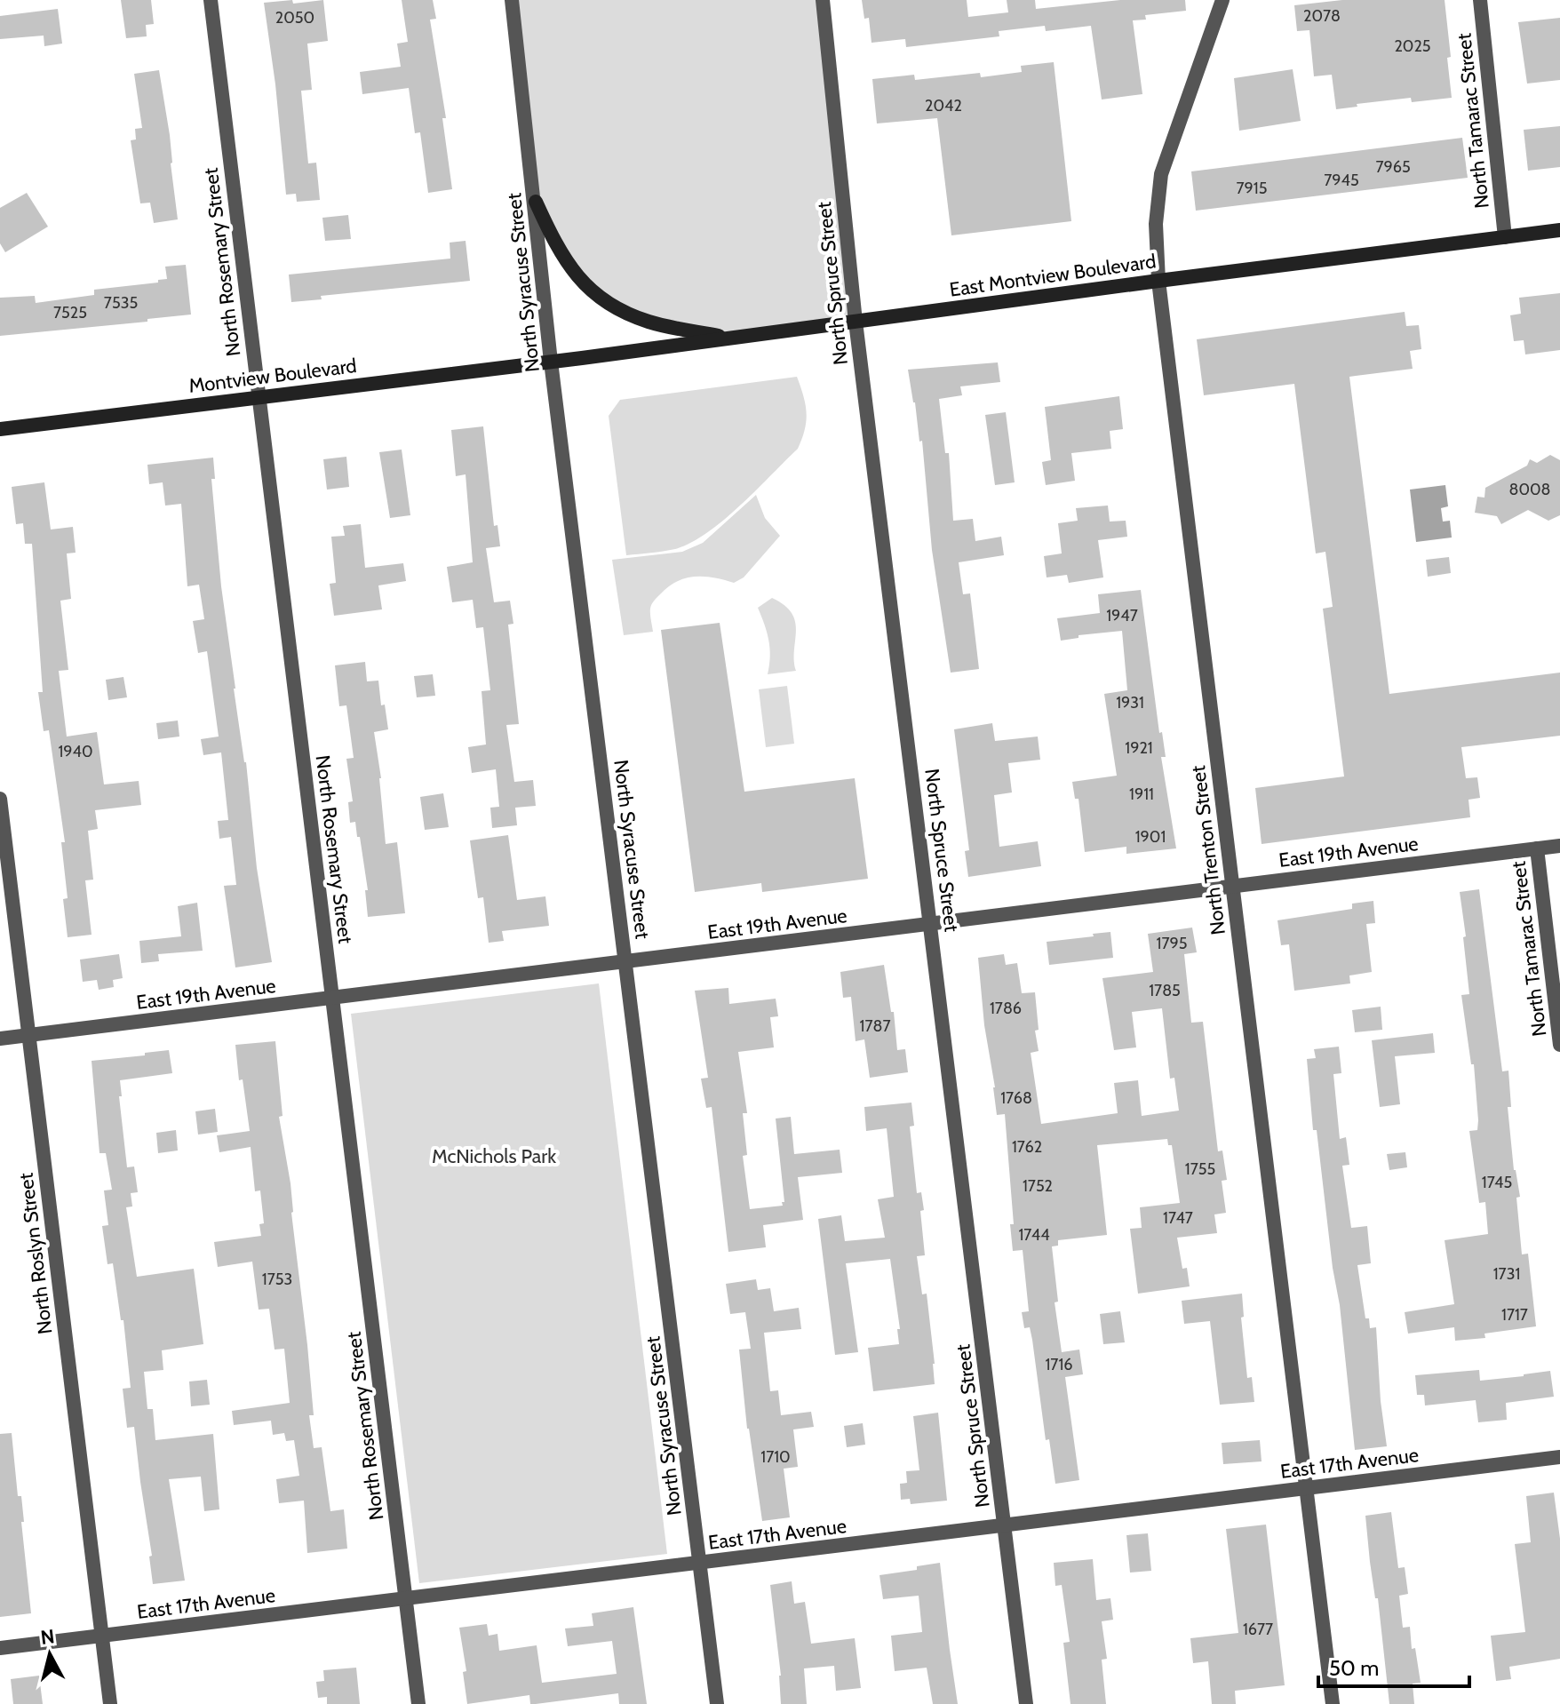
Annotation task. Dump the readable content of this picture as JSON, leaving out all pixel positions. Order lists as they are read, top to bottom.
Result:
{
  "streets": {
    "main road": ["East Montview Boulevard", "Montview Boulevard"],
    "street": [
      "North Tamarac Street",
      "North Rosemary Street",
      "North Syracuse Street",
      "North Spruce Street",
      "North Trenton Street",
      "East 19th Avenue",
      "North Roslyn Street",
      "East 17th Avenue"
    ]
  },
  "crossings": [
    ["North Tamarac Street", "East Montview Boulevard"],
    ["North Tamarac Street", "East 19th Avenue"],
    ["North Rosemary Street", "Montview Boulevard"],
    ["North Rosemary Street", "East 19th Avenue"],
    ["North Rosemary Street", "East 17th Avenue"],
    ["East Montview Boulevard", "North Syracuse Street"],
    ["East Montview Boulevard", "North Spruce Street"],
    ["East Montview Boulevard", "Montview Boulevard"],
    ["East Montview Boulevard", "North Trenton Street"],
    ["North Syracuse Street", "Montview Boulevard"],
    ["North Syracuse Street", "East 19th Avenue"],
    ["North Syracuse Street", "East 17th Avenue"],
    ["North Spruce Street", "East 19th Avenue"],
    ["North Spruce Street", "East 17th Avenue"],
    ["North Trenton Street", "East 19th Avenue"],
    ["North Trenton Street", "East 17th Avenue"],
    ["East 19th Avenue", "North Roslyn Street"],
    ["North Roslyn Street", "East 17th Avenue"]
  ],
  "parks": ["McNichols Park"],
  "house_numbers": [
    "2078",
    "2050",
    "2025",
    "2042",
    "7965",
    "7945",
    "7915",
    "7535",
    "7525",
    "8008",
    "1947",
    "1931",
    "1921",
    "1940",
    "1911",
    "1901",
    "1795",
    "1785",
    "1786",
    "1787",
    "1768",
    "1762",
    "1755",
    "1745",
    "1752",
    "1747",
    "1744",
    "1731",
    "1753",
    "1717",
    "1716",
    "1710",
    "1677"
  ],
  "scale_bar": "50 m",
  "north": "top"
}
